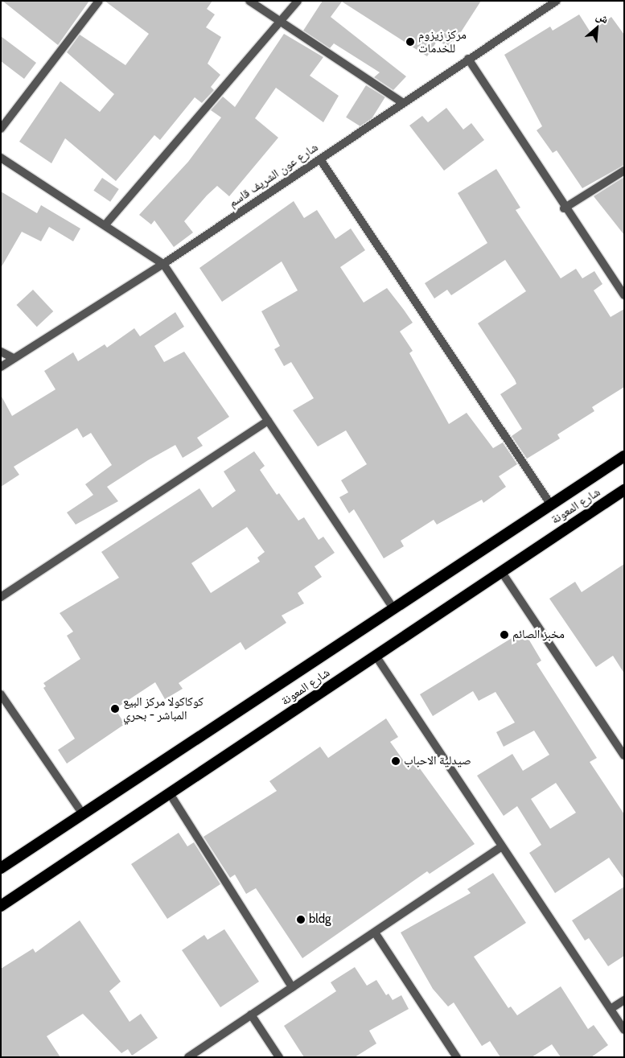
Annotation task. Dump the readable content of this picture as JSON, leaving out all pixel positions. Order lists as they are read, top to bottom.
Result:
{
  "streets": {
    "highway": ["شارع المعونة"],
    "street": ["شارع عون الشريف قاسم"]
  },
  "places": [
    "مركز زيزوم للخدمات",
    "مخبز الصائم",
    "كوكاكولا مركز البيع المباشر - بحري",
    "صيدلية الاحباب",
    "bldg"
  ],
  "north": "top right"
}
